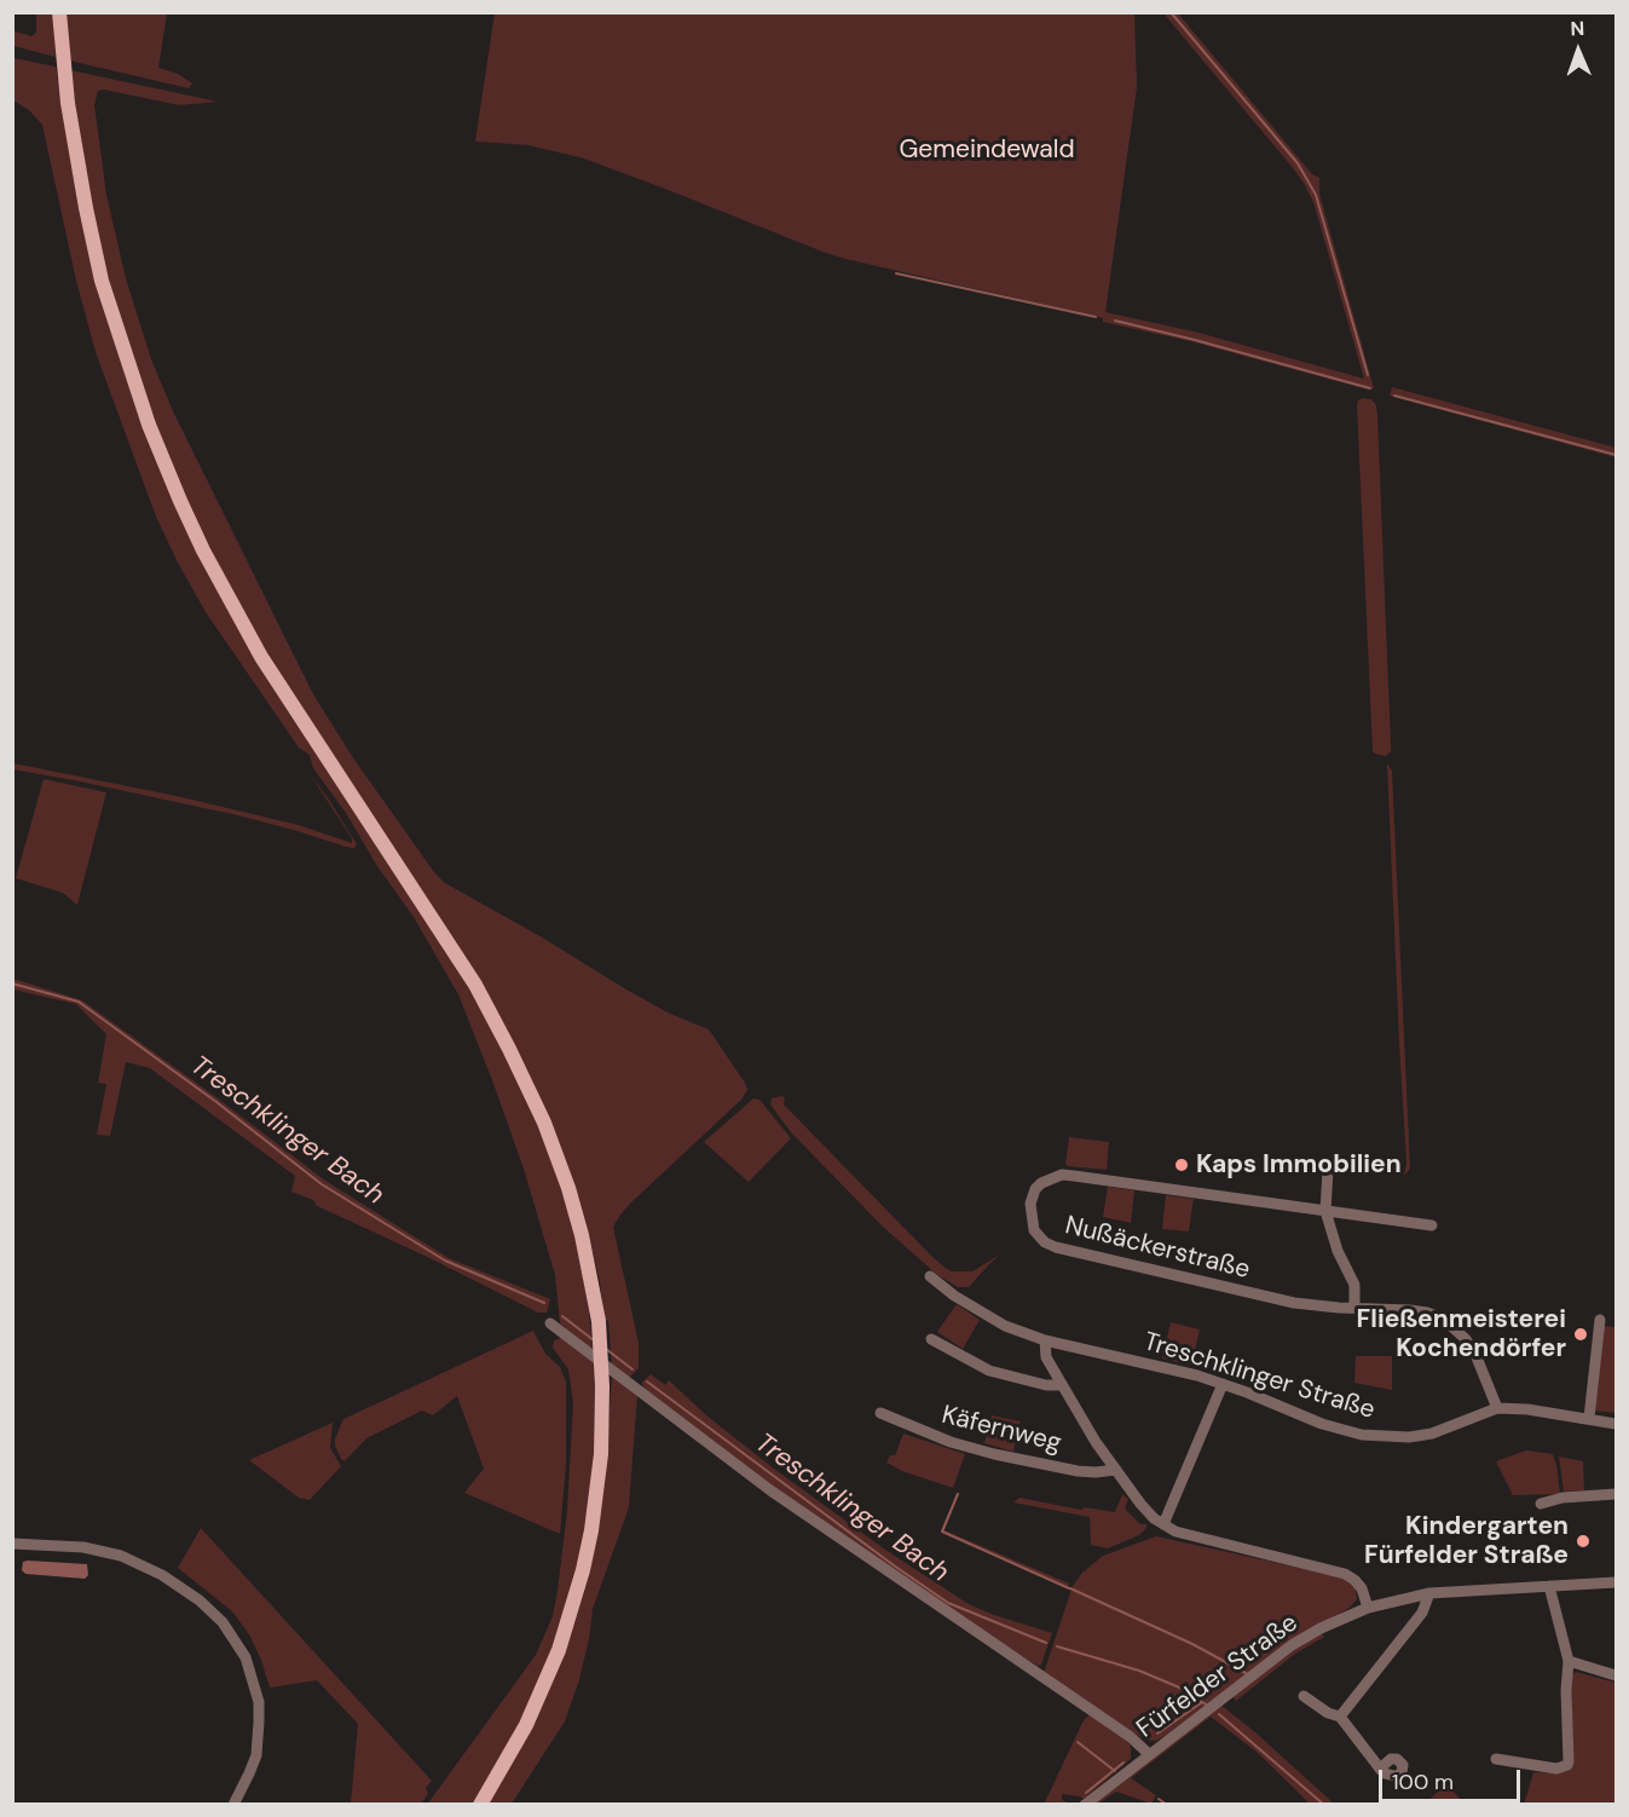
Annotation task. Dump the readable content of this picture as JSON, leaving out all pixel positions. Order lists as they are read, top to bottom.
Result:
{
  "streets": {
    "street": [
      "Nußäckerstraße",
      "Treschklinger Straße",
      "Käfernweg",
      "Fürfelder Straße"
    ]
  },
  "crossings": [
    ["Nußäckerstraße", "Treschklinger Straße"]
  ],
  "water": ["Treschklinger Bach"],
  "parks": ["Gemeindewald"],
  "places": ["Kaps Immobilien", "Fließenmeisterei Kochendörfer", "Kindergarten Fürfelder Straße"],
  "scale_bar": "100 m",
  "north": "top"
}
